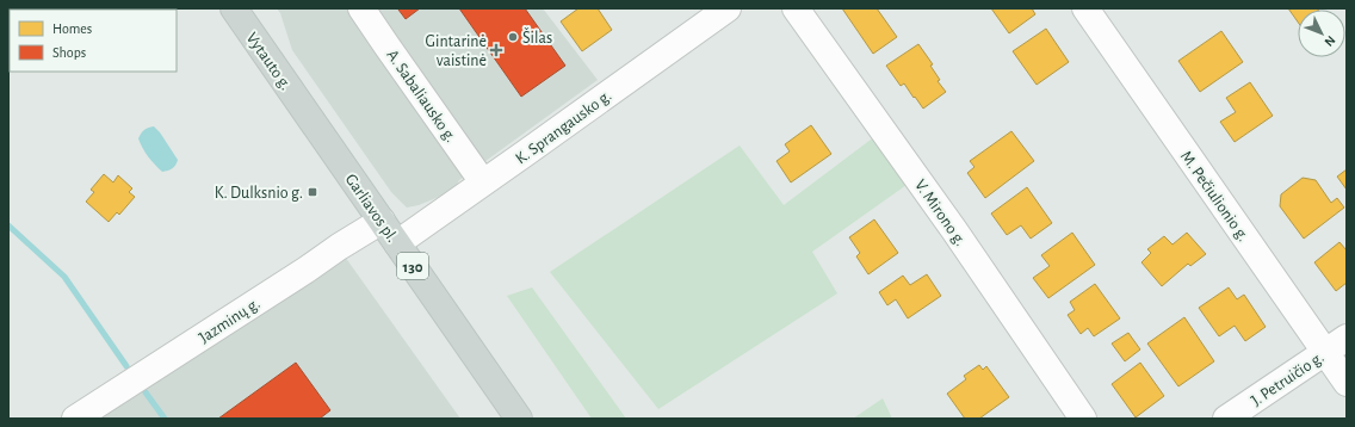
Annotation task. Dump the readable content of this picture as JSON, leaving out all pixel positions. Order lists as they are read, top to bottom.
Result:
{
  "streets": {
    "main road": ["Vytauto g.", "Garliavos pl.", "130"],
    "street": [
      "A. Sabaliausko g.",
      "K. Sprangausko g.",
      "M. Pečiulionio g.",
      "V. Mirono g.",
      "Jazminų g.",
      "J. Petruičio g."
    ]
  },
  "crossings": [
    ["Vytauto g.", "Garliavos pl."],
    ["A. Sabaliausko g.", "K. Sprangausko g."],
    ["K. Sprangausko g.", "Garliavos pl."],
    ["M. Pečiulionio g.", "J. Petruičio g."],
    ["Garliavos pl.", "Jazminų g."]
  ],
  "places": {
    "other": ["Šilas"],
    "health": ["Gintarinė vaistinė"],
    "transit": ["K. Dulksnio g."]
  },
  "legend": ["Homes", "Shops"],
  "north": "bottom right"
}
